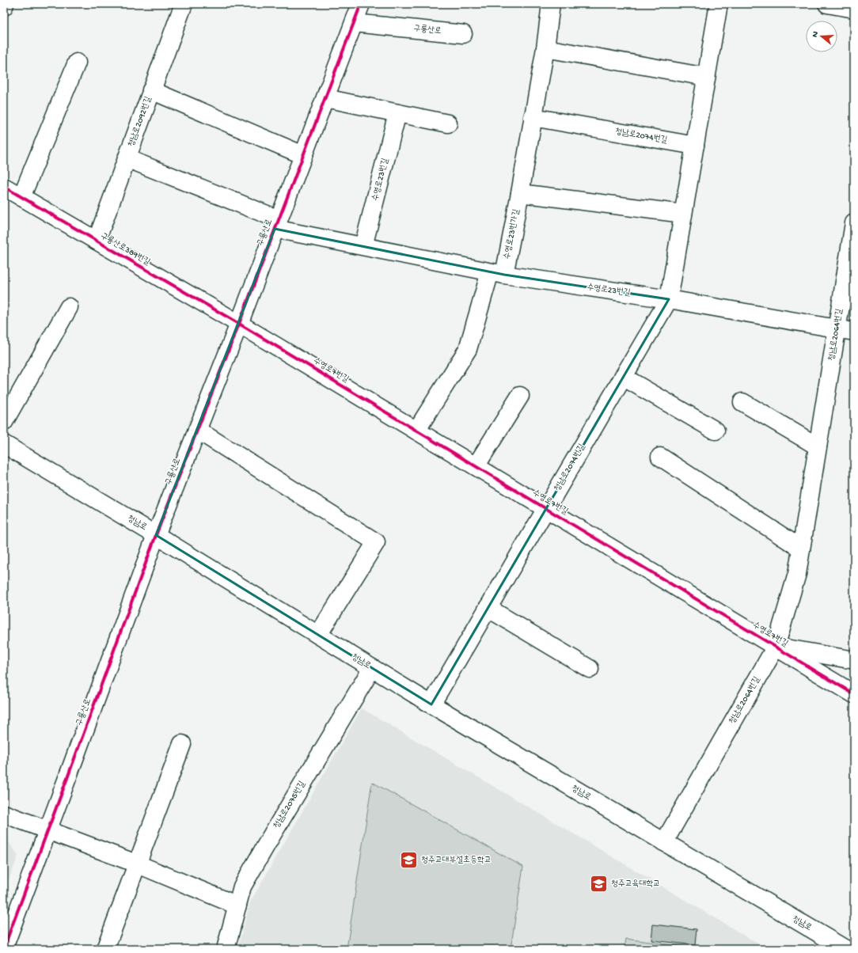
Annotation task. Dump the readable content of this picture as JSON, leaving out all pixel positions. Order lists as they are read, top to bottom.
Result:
{
  "streets": {
    "street": [
      "구룡산로",
      "청남로2092번길",
      "청남로2074번길",
      "수영로23번길",
      "수영로23번가길",
      "구룡산로389번길",
      "청남로2064번길",
      "수영로7번길",
      "청남로",
      "청남로2075번길"
    ]
  },
  "crossings": [
    ["구룡산로", "청남로2092번길"],
    ["구룡산로", "수영로23번길"],
    ["구룡산로", "구룡산로389번길"],
    ["구룡산로", "수영로7번길"],
    ["구룡산로", "청남로"],
    ["청남로2092번길", "구룡산로389번길"],
    ["청남로2074번길", "수영로23번길"],
    ["청남로2074번길", "수영로23번가길"],
    ["청남로2074번길", "수영로7번길"],
    ["청남로2074번길", "청남로"],
    ["수영로23번길", "수영로23번가길"],
    ["수영로23번길", "청남로2064번길"],
    ["구룡산로389번길", "수영로7번길"],
    ["청남로2064번길", "수영로7번길"],
    ["청남로2064번길", "청남로"],
    ["청남로", "청남로2075번길"]
  ],
  "places": {
    "school or university": ["청주교대부설초등학교", "청주교육대학교"]
  },
  "north": "left"
}
